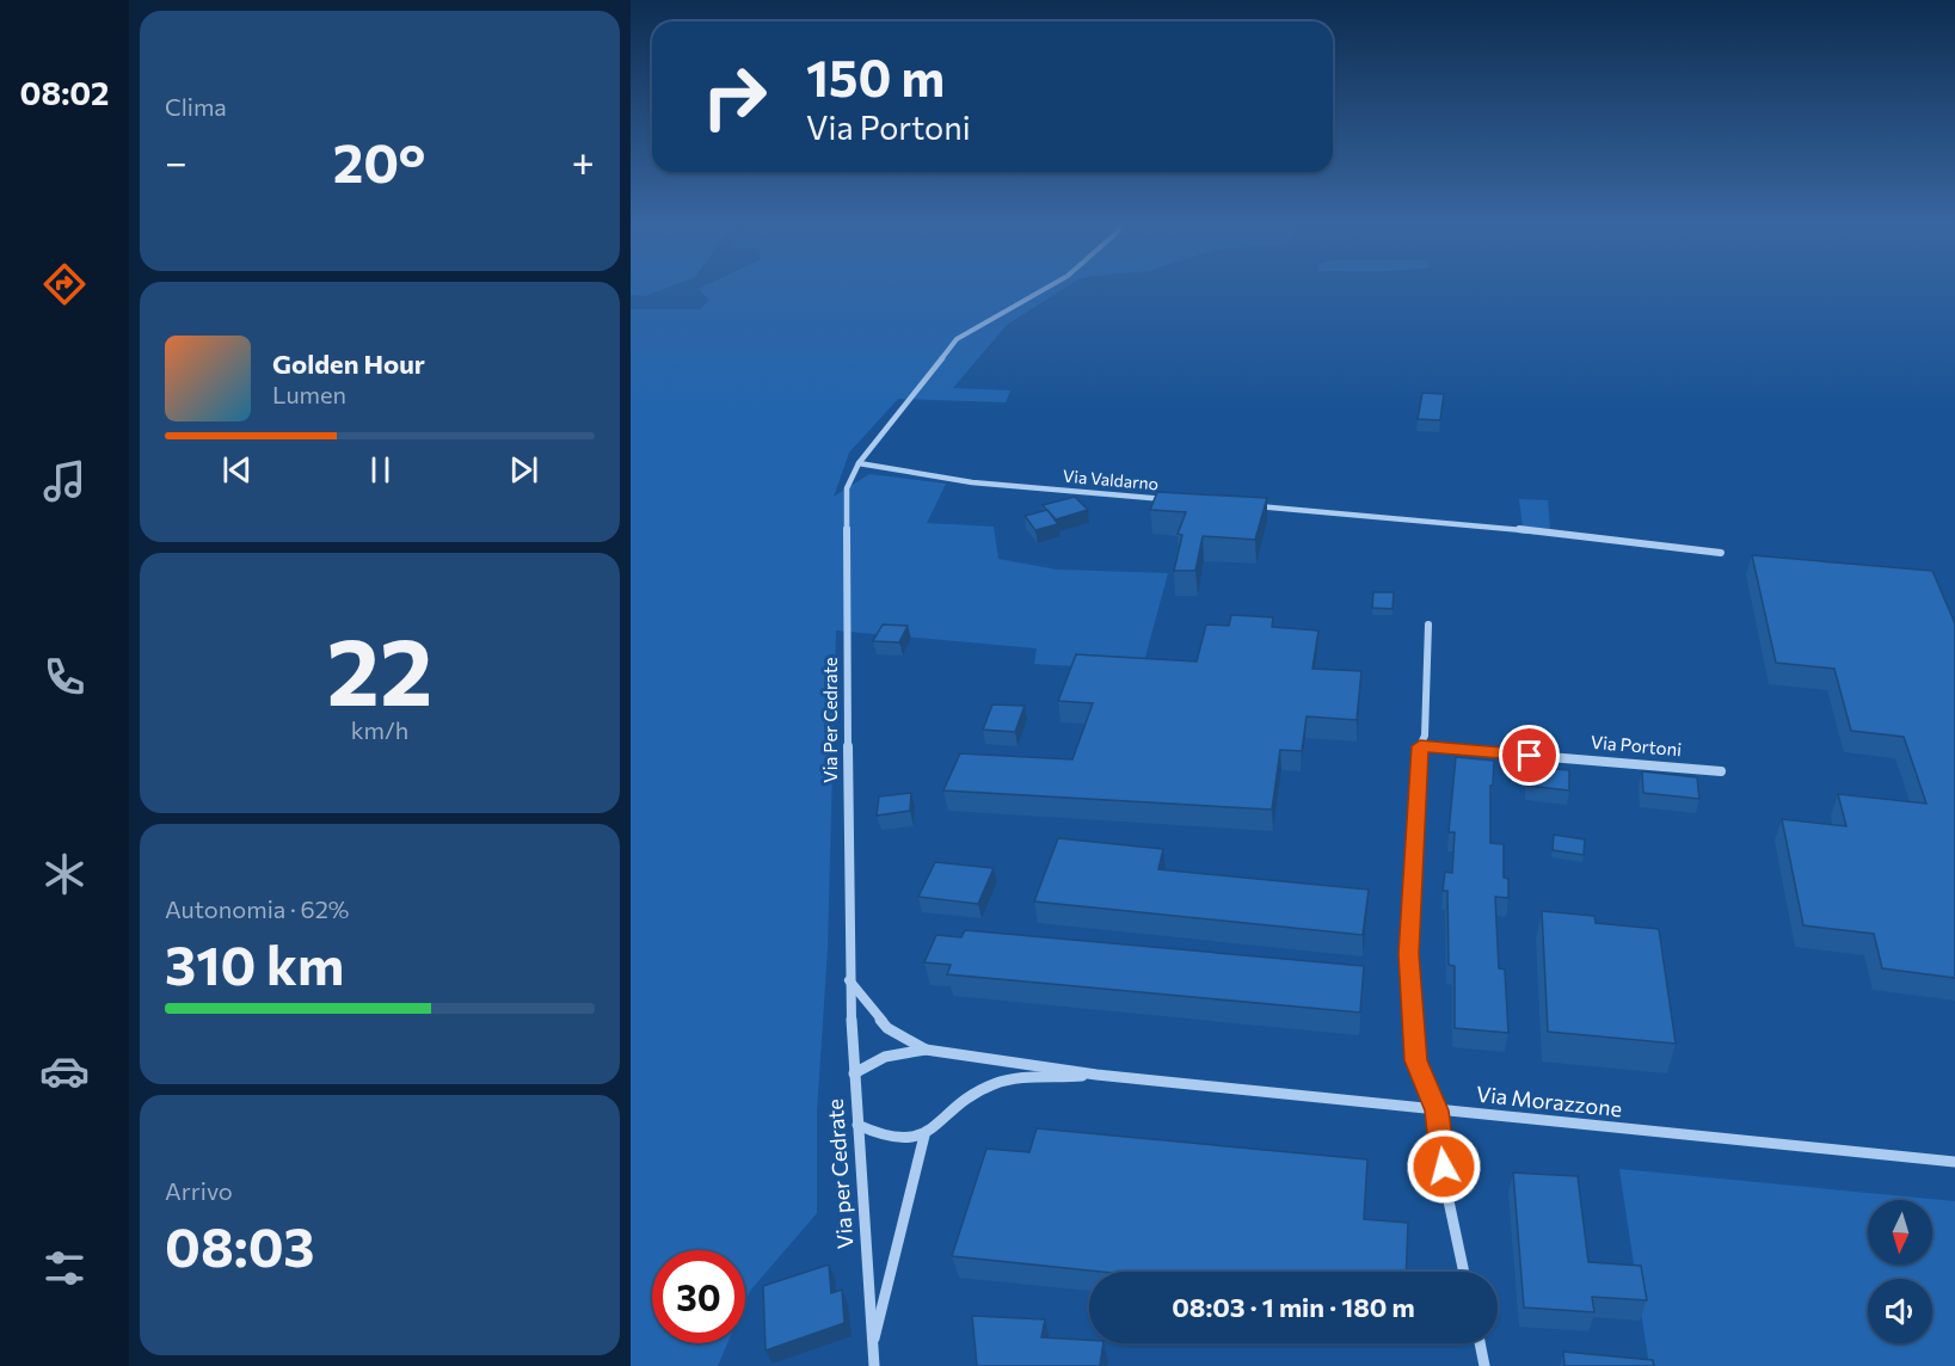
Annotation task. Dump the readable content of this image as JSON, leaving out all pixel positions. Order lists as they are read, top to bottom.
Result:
{
  "streets": {
    "street": [
      "Via Valdarno",
      "Via Per Cedrate",
      "Via Portoni",
      "Via Morazzone",
      "Via per Cedrate"
    ]
  },
  "crossings": [
    ["Via Valdarno", "Via Per Cedrate"],
    ["Via Per Cedrate", "Via Morazzone"],
    ["Via Per Cedrate", "Via per Cedrate"],
    ["Via Morazzone", "Via per Cedrate"]
  ],
  "north": "bottom",
  "page": {
    "tabs": "08:02",
    "tile": [
      "Clima",
      ["22", "km/h"],
      ["Autonomia · 62%", "310 km"],
      ["Arrivo", "08:03"]
    ],
    "turn": ["150 m", "Via Portoni"],
    "heat": ["−", "20°", "+"],
    "song": ["Golden Hour", "Lumen"],
    "limit": "30",
    "trip": "08:03 · 1 min · 180 m"
  }
}
